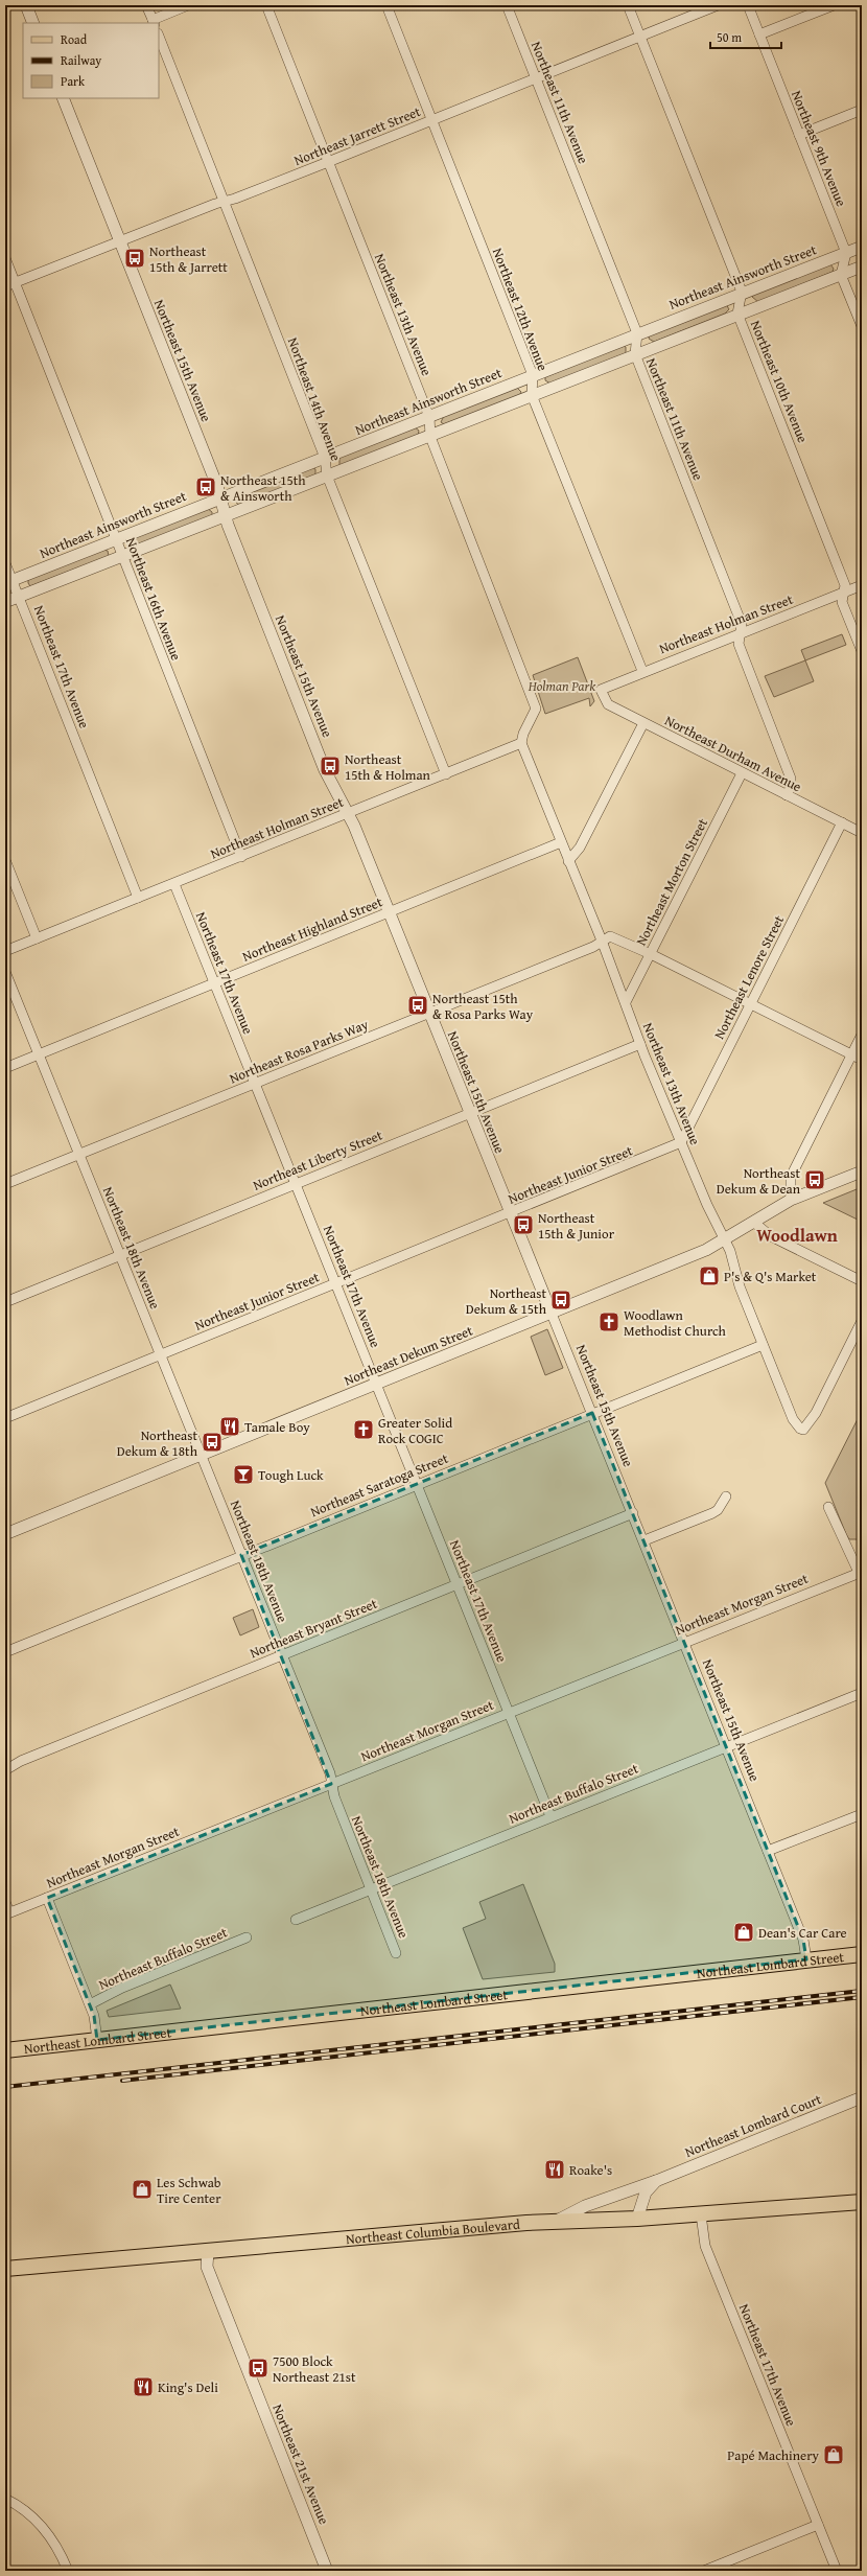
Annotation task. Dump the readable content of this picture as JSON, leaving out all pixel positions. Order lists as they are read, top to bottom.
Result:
{
  "streets": {
    "main road": ["Northeast Lombard Street", "Northeast Columbia Boulevard"],
    "street": [
      "Northeast 11th Avenue",
      "Northeast Jarrett Street",
      "Northeast 9th Avenue",
      "Northeast Ainsworth Street",
      "Northeast 12th Avenue",
      "Northeast 13th Avenue",
      "Northeast 15th Avenue",
      "Northeast 10th Avenue",
      "Northeast 14th Avenue",
      "Northeast 16th Avenue",
      "Northeast Holman Street",
      "Northeast 17th Avenue",
      "Northeast Durham Avenue",
      "Northeast Morton Street",
      "Northeast Highland Street",
      "Northeast Lenore Street",
      "Northeast Rosa Parks Way",
      "Northeast Liberty Street",
      "Northeast Junior Street",
      "Northeast 18th Avenue",
      "Northeast Dekum Street",
      "Northeast Saratoga Street",
      "Northeast Morgan Street",
      "Northeast Bryant Street",
      "Northeast Buffalo Street",
      "Northeast Lombard Court",
      "Northeast 21st Avenue"
    ]
  },
  "crossings": [
    ["Northeast 11th Avenue", "Northeast Jarrett Street"],
    ["Northeast 11th Avenue", "Northeast Ainsworth Street"],
    ["Northeast 11th Avenue", "Northeast Holman Street"],
    ["Northeast 11th Avenue", "Northeast Durham Avenue"],
    ["Northeast Jarrett Street", "Northeast 12th Avenue"],
    ["Northeast Jarrett Street", "Northeast 13th Avenue"],
    ["Northeast Jarrett Street", "Northeast 15th Avenue"],
    ["Northeast Jarrett Street", "Northeast 14th Avenue"],
    ["Northeast Jarrett Street", "Northeast 16th Avenue"],
    ["Northeast 9th Avenue", "Northeast Ainsworth Street"],
    ["Northeast Ainsworth Street", "Northeast 12th Avenue"],
    ["Northeast Ainsworth Street", "Northeast 13th Avenue"],
    ["Northeast Ainsworth Street", "Northeast 15th Avenue"],
    ["Northeast Ainsworth Street", "Northeast 10th Avenue"],
    ["Northeast Ainsworth Street", "Northeast 14th Avenue"],
    ["Northeast Ainsworth Street", "Northeast 16th Avenue"],
    ["Northeast Ainsworth Street", "Northeast 17th Avenue"],
    ["Northeast 12th Avenue", "Northeast Holman Street"],
    ["Northeast 13th Avenue", "Northeast Holman Street"],
    ["Northeast 13th Avenue", "Northeast Morton Street"],
    ["Northeast 13th Avenue", "Northeast Highland Street"],
    ["Northeast 13th Avenue", "Northeast Lenore Street"],
    ["Northeast 13th Avenue", "Northeast Rosa Parks Way"],
    ["Northeast 13th Avenue", "Northeast Liberty Street"],
    ["Northeast 13th Avenue", "Northeast Junior Street"],
    ["Northeast 13th Avenue", "Northeast Dekum Street"],
    ["Northeast 13th Avenue", "Northeast Saratoga Street"],
    ["Northeast 15th Avenue", "Northeast Holman Street"],
    ["Northeast 15th Avenue", "Northeast Highland Street"],
    ["Northeast 15th Avenue", "Northeast Rosa Parks Way"],
    ["Northeast 15th Avenue", "Northeast Liberty Street"],
    ["Northeast 15th Avenue", "Northeast Junior Street"],
    ["Northeast 15th Avenue", "Northeast Dekum Street"],
    ["Northeast 15th Avenue", "Northeast Saratoga Street"],
    ["Northeast 15th Avenue", "Northeast Morgan Street"],
    ["Northeast 15th Avenue", "Northeast Bryant Street"],
    ["Northeast 15th Avenue", "Northeast Buffalo Street"],
    ["Northeast 15th Avenue", "Northeast Lombard Street"],
    ["Northeast 10th Avenue", "Northeast Holman Street"],
    ["Northeast 14th Avenue", "Northeast Holman Street"],
    ["Northeast 16th Avenue", "Northeast Holman Street"],
    ["Northeast Holman Street", "Northeast 17th Avenue"],
    ["Northeast Holman Street", "Northeast Durham Avenue"],
    ["Northeast 17th Avenue", "Northeast Highland Street"],
    ["Northeast 17th Avenue", "Northeast Rosa Parks Way"],
    ["Northeast 17th Avenue", "Northeast Liberty Street"],
    ["Northeast 17th Avenue", "Northeast Junior Street"],
    ["Northeast 17th Avenue", "Northeast Dekum Street"],
    ["Northeast 17th Avenue", "Northeast Saratoga Street"],
    ["Northeast 17th Avenue", "Northeast Morgan Street"],
    ["Northeast 17th Avenue", "Northeast Bryant Street"],
    ["Northeast 17th Avenue", "Northeast Buffalo Street"],
    ["Northeast 17th Avenue", "Northeast Columbia Boulevard"],
    ["Northeast Durham Avenue", "Northeast Morton Street"],
    ["Northeast Durham Avenue", "Northeast Lenore Street"],
    ["Northeast Highland Street", "Northeast 18th Avenue"],
    ["Northeast Lenore Street", "Northeast Junior Street"],
    ["Northeast Rosa Parks Way", "Northeast 18th Avenue"],
    ["Northeast Liberty Street", "Northeast 18th Avenue"],
    ["Northeast Junior Street", "Northeast 18th Avenue"],
    ["Northeast 18th Avenue", "Northeast Dekum Street"],
    ["Northeast 18th Avenue", "Northeast Saratoga Street"],
    ["Northeast 18th Avenue", "Northeast Morgan Street"],
    ["Northeast 18th Avenue", "Northeast Bryant Street"],
    ["Northeast 18th Avenue", "Northeast Buffalo Street"],
    ["Northeast Lombard Court", "Northeast Columbia Boulevard"],
    ["Northeast Columbia Boulevard", "Northeast 21st Avenue"]
  ],
  "districts": ["Woodlawn"],
  "parks": ["Holman Park"],
  "places": {
    "bus stop": [
      "Northeast 15th & Jarrett",
      "Northeast 15th & Ainsworth",
      "Northeast 15th & Holman",
      "Northeast 15th & Rosa Parks Way",
      "Northeast Dekum & Dean",
      "Northeast 15th & Junior",
      "Northeast Dekum & 15th",
      "Northeast Dekum & 18th",
      "7500 Block Northeast 21st"
    ],
    "shop": [
      "P's & Q's Market",
      "Dean's Car Care",
      "Les Schwab Tire Center",
      "Papé Machinery"
    ],
    "church": ["Woodlawn Methodist Church", "Greater Solid Rock COGIC"],
    "restaurant": ["Tamale Boy", "Roake's", "King's Deli"],
    "bar": ["Tough Luck"]
  },
  "legend": ["Road", "Railway", "Park"],
  "scale_bar": "50 m"
}
